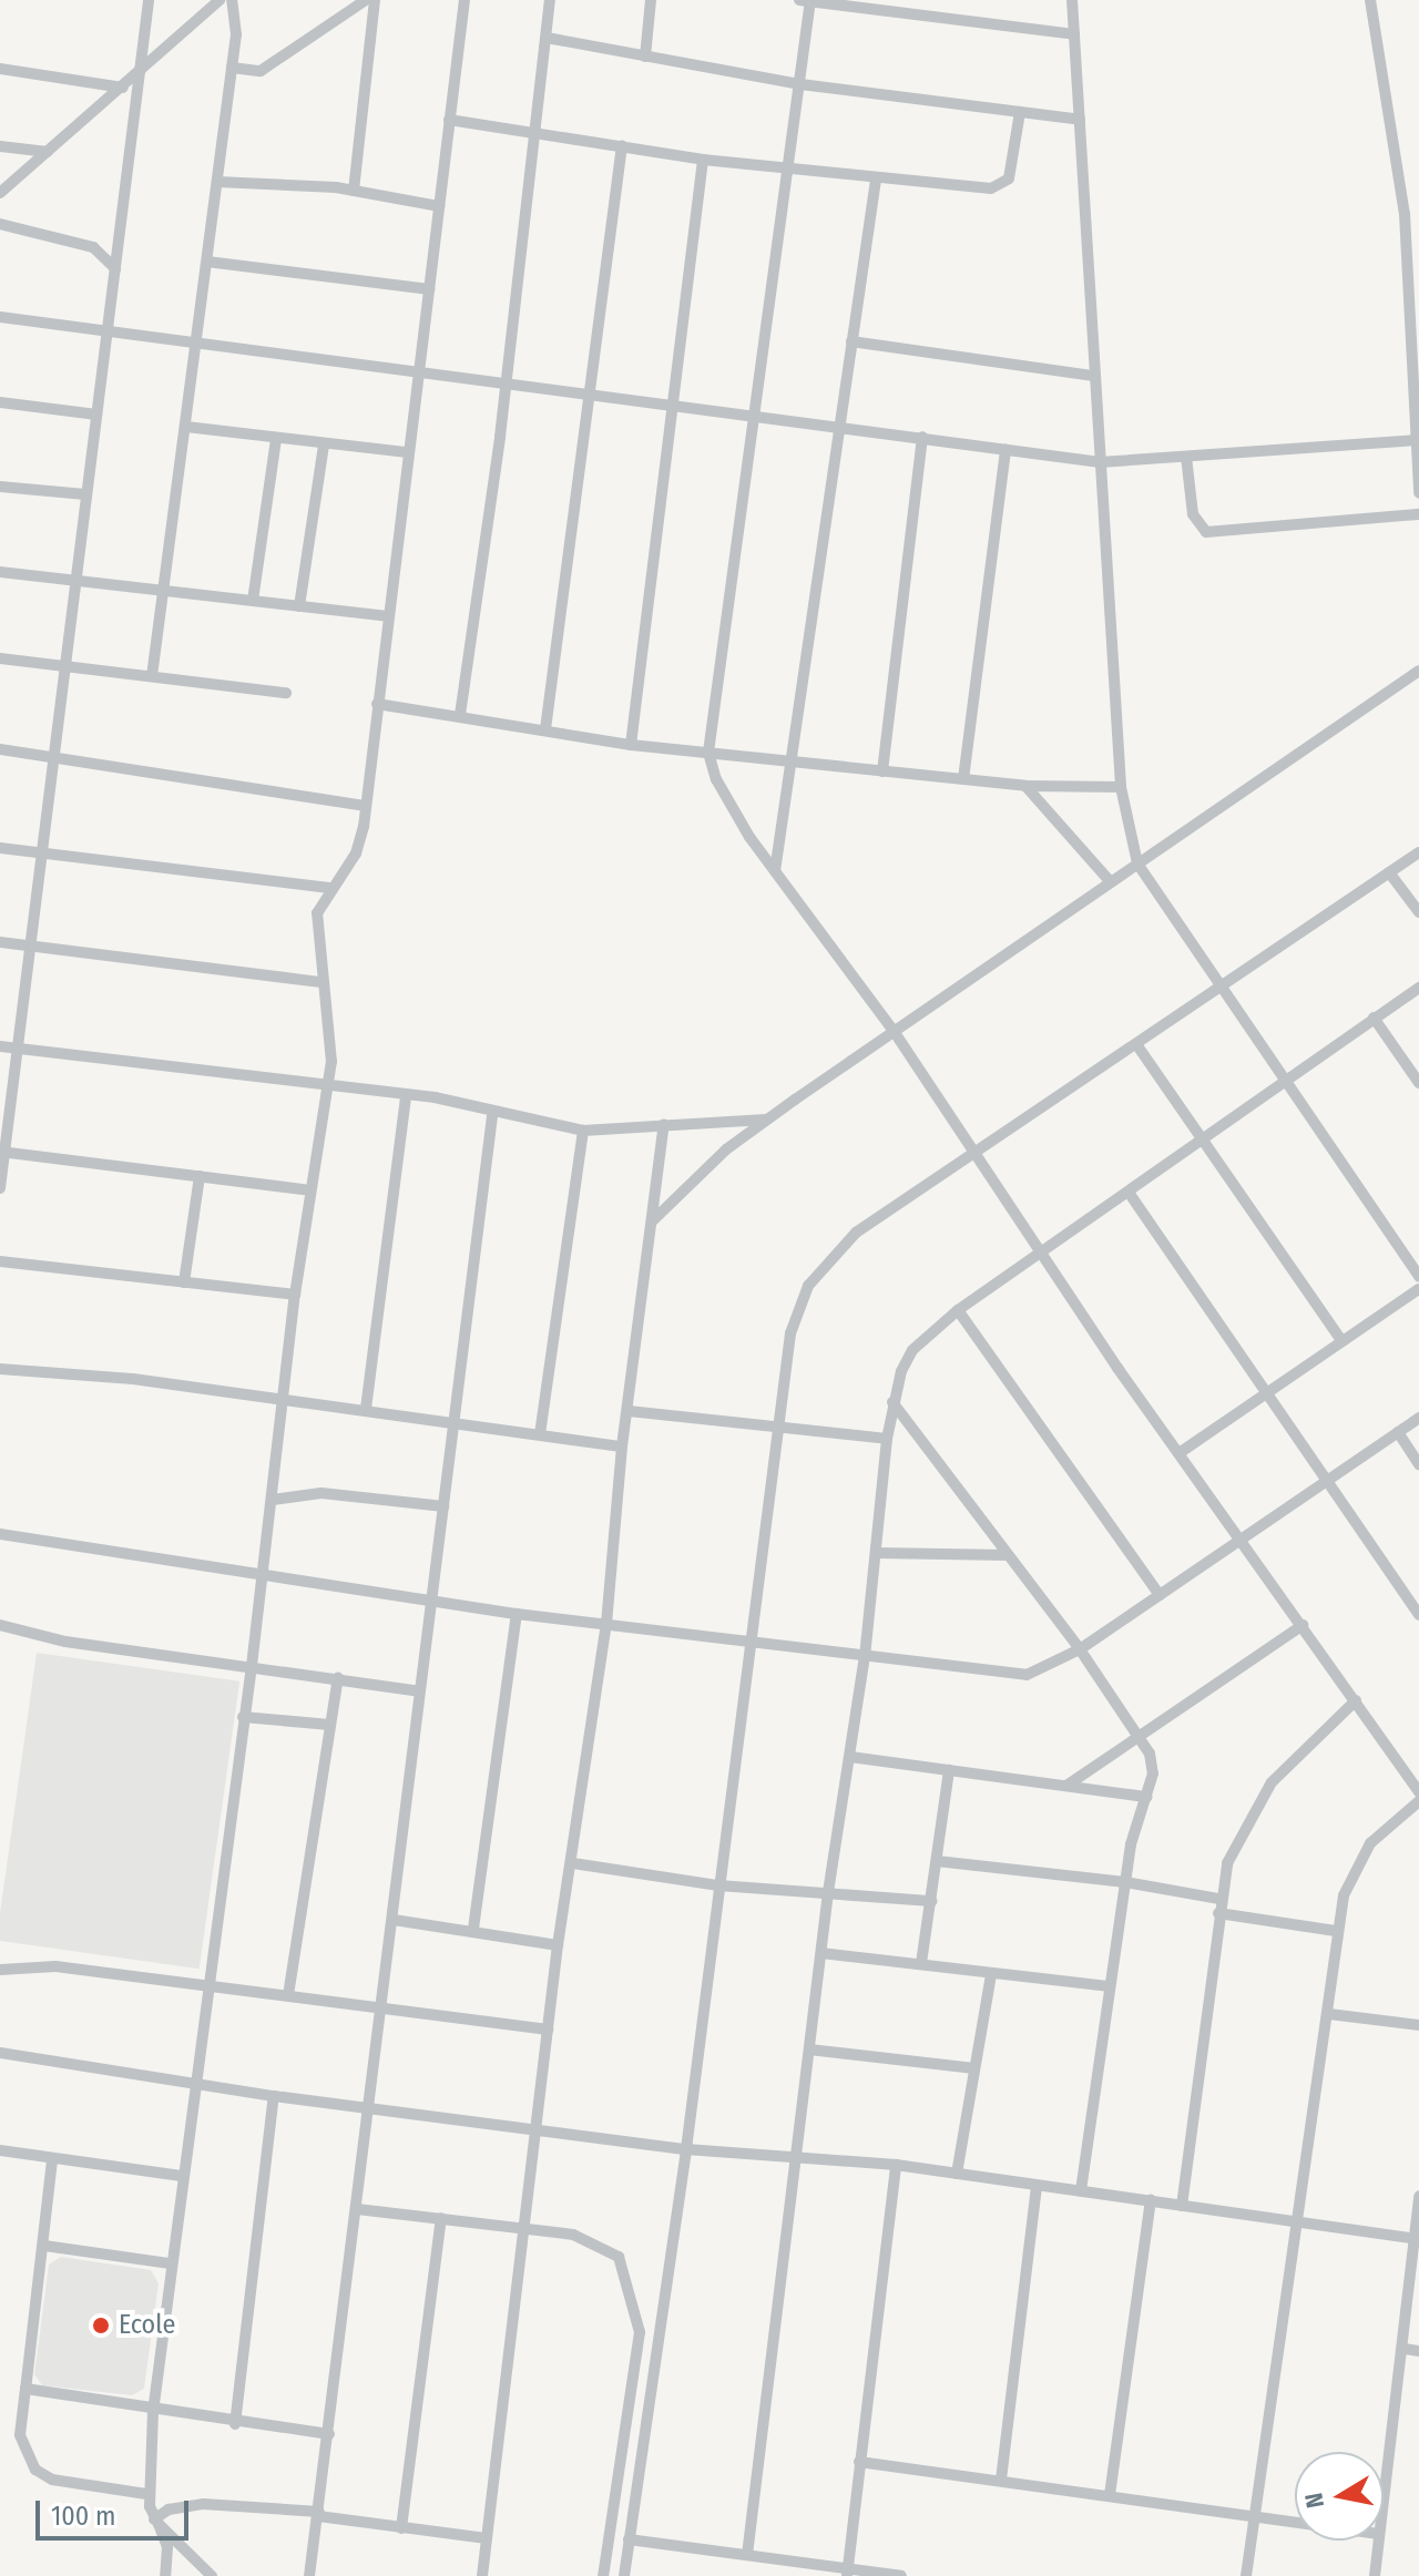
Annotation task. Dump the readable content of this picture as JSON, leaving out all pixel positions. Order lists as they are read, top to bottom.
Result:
{
  "places": ["Ecole"],
  "scale_bar": "100 m",
  "north": "left"
}
